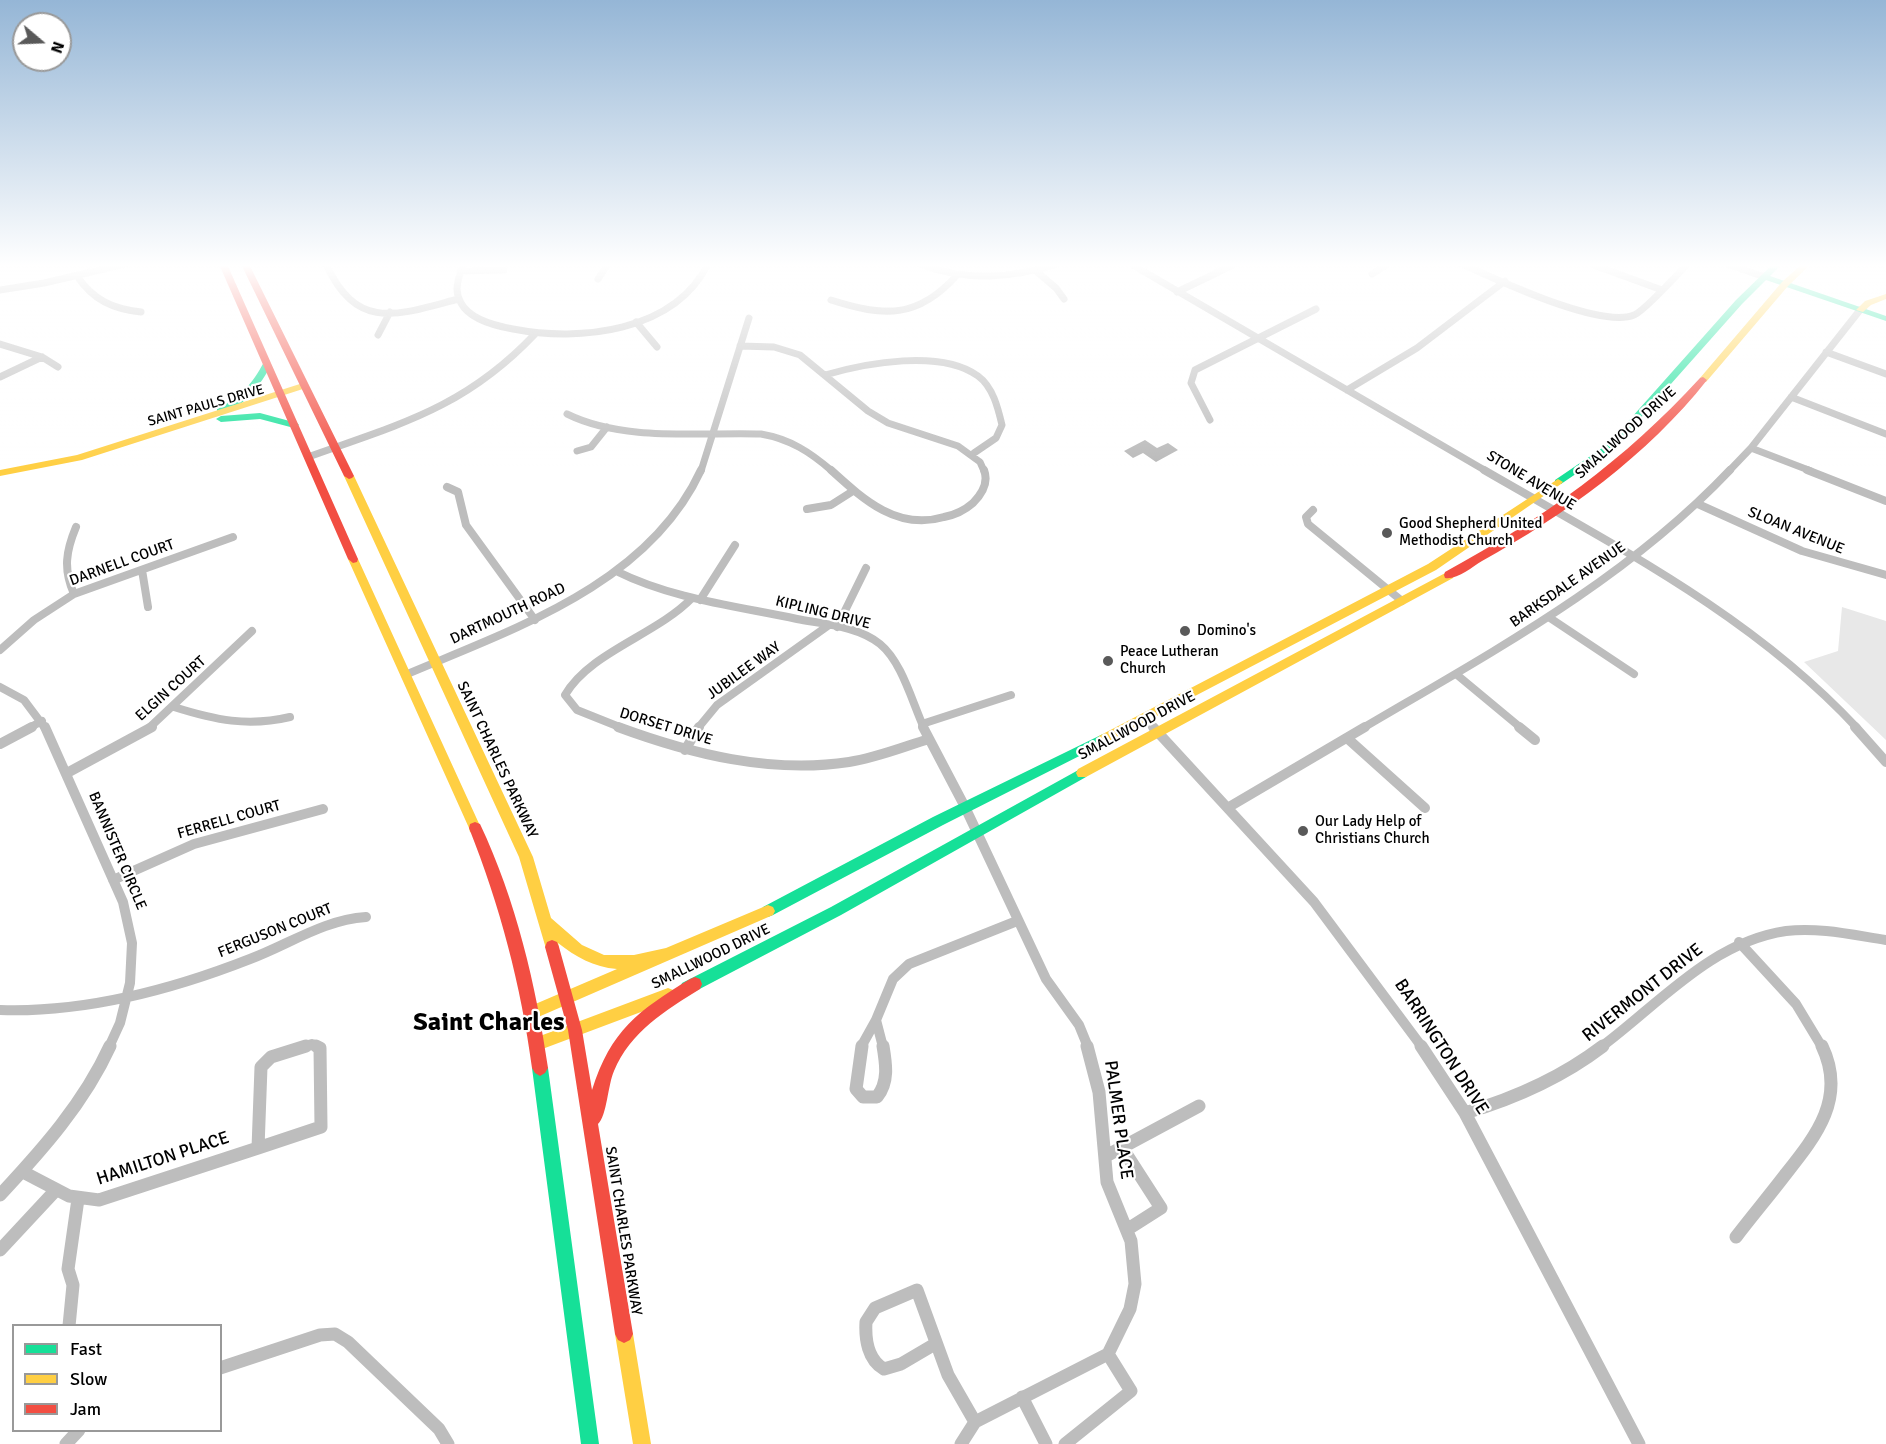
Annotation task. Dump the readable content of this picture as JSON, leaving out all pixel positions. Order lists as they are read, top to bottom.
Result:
{
  "streets": {
    "main road": ["SAINT PAULS DRIVE", "SMALLWOOD DRIVE", "SAINT CHARLES PARKWAY"],
    "street": [
      "STONE AVENUE",
      "SLOAN AVENUE",
      "DARNELL COURT",
      "BARKSDALE AVENUE",
      "KIPLING DRIVE",
      "DARTMOUTH ROAD",
      "JUBILEE WAY",
      "ELGIN COURT",
      "DORSET DRIVE",
      "FERRELL COURT",
      "BANNISTER CIRCLE",
      "FERGUSON COURT",
      "RIVERMONT DRIVE",
      "BARRINGTON DRIVE",
      "PALMER PLACE",
      "HAMILTON PLACE"
    ]
  },
  "crossings": [
    ["SAINT PAULS DRIVE", "SAINT CHARLES PARKWAY"],
    ["SMALLWOOD DRIVE", "STONE AVENUE"],
    ["SMALLWOOD DRIVE", "KIPLING DRIVE"],
    ["SMALLWOOD DRIVE", "SAINT CHARLES PARKWAY"],
    ["SMALLWOOD DRIVE", "BARRINGTON DRIVE"],
    ["SMALLWOOD DRIVE", "PALMER PLACE"],
    ["STONE AVENUE", "BARKSDALE AVENUE"],
    ["SLOAN AVENUE", "BARKSDALE AVENUE"],
    ["BARKSDALE AVENUE", "BARRINGTON DRIVE"],
    ["KIPLING DRIVE", "DARTMOUTH ROAD"],
    ["KIPLING DRIVE", "JUBILEE WAY"],
    ["KIPLING DRIVE", "DORSET DRIVE"],
    ["KIPLING DRIVE", "PALMER PLACE"],
    ["DARTMOUTH ROAD", "SAINT CHARLES PARKWAY"],
    ["JUBILEE WAY", "DORSET DRIVE"],
    ["ELGIN COURT", "BANNISTER CIRCLE"],
    ["FERRELL COURT", "BANNISTER CIRCLE"],
    ["BANNISTER CIRCLE", "FERGUSON COURT"],
    ["BANNISTER CIRCLE", "HAMILTON PLACE"],
    ["RIVERMONT DRIVE", "BARRINGTON DRIVE"]
  ],
  "districts": ["Saint Charles"],
  "places": [
    "Good Shepherd United Methodist Church",
    "Domino's",
    "Peace Lutheran Church",
    "Our Lady Help of Christians Church"
  ],
  "legend": ["Fast", "Slow", "Jam"],
  "north": "right"
}
